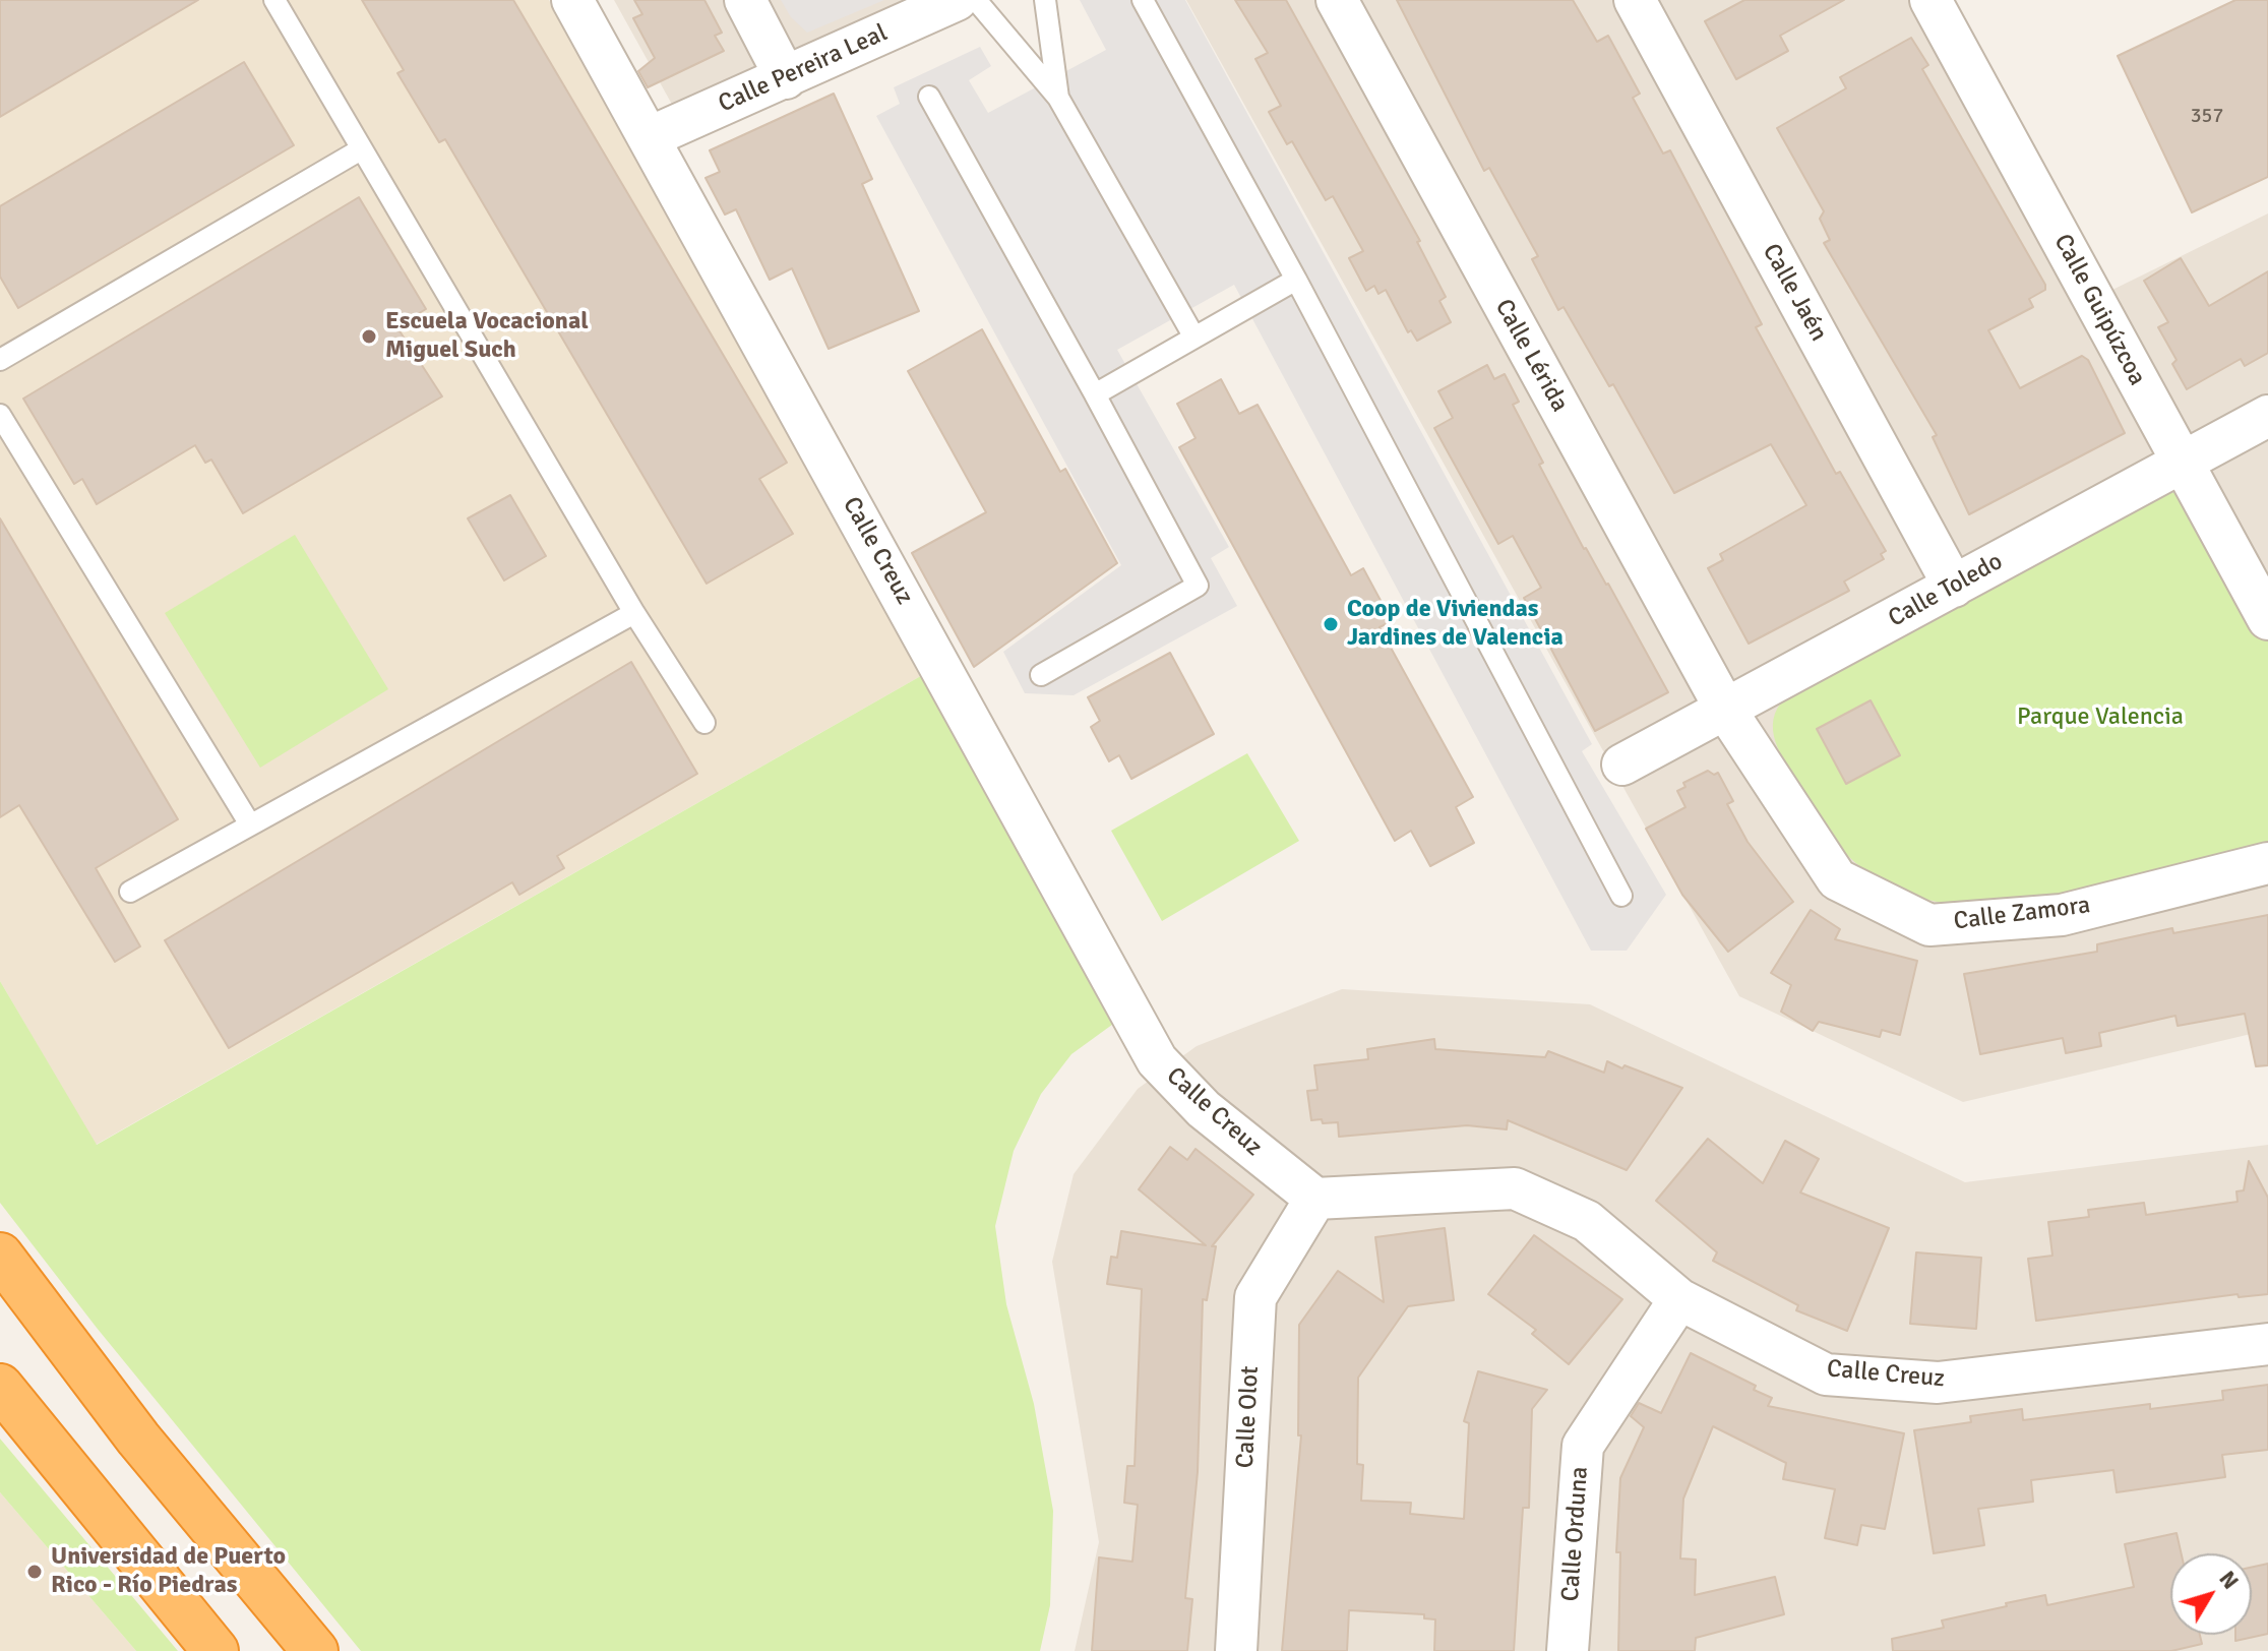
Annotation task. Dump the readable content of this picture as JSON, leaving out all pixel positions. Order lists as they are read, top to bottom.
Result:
{
  "streets": {
    "street": [
      "Calle Pereira Leal",
      "Calle Jaén",
      "Calle Guipúzcoa",
      "Calle Lérida",
      "Calle Creuz",
      "Calle Toledo",
      "Calle Zamora",
      "Calle Olot",
      "Calle Orduna"
    ]
  },
  "crossings": [
    ["Calle Pereira Leal", "Calle Creuz"],
    ["Calle Jaén", "Calle Toledo"],
    ["Calle Guipúzcoa", "Calle Toledo"],
    ["Calle Lérida", "Calle Toledo"],
    ["Calle Lérida", "Calle Zamora"],
    ["Calle Creuz", "Calle Olot"],
    ["Calle Creuz", "Calle Orduna"],
    ["Calle Toledo", "Calle Zamora"]
  ],
  "parks": ["Parque Valencia"],
  "places": ["Escuela Vocacional Miguel Such", "Coop de Viviendas Jardines de Valencia", "Universidad de Puerto Rico - Río Piedras"],
  "house_numbers": ["357"],
  "north": "top right"
}
